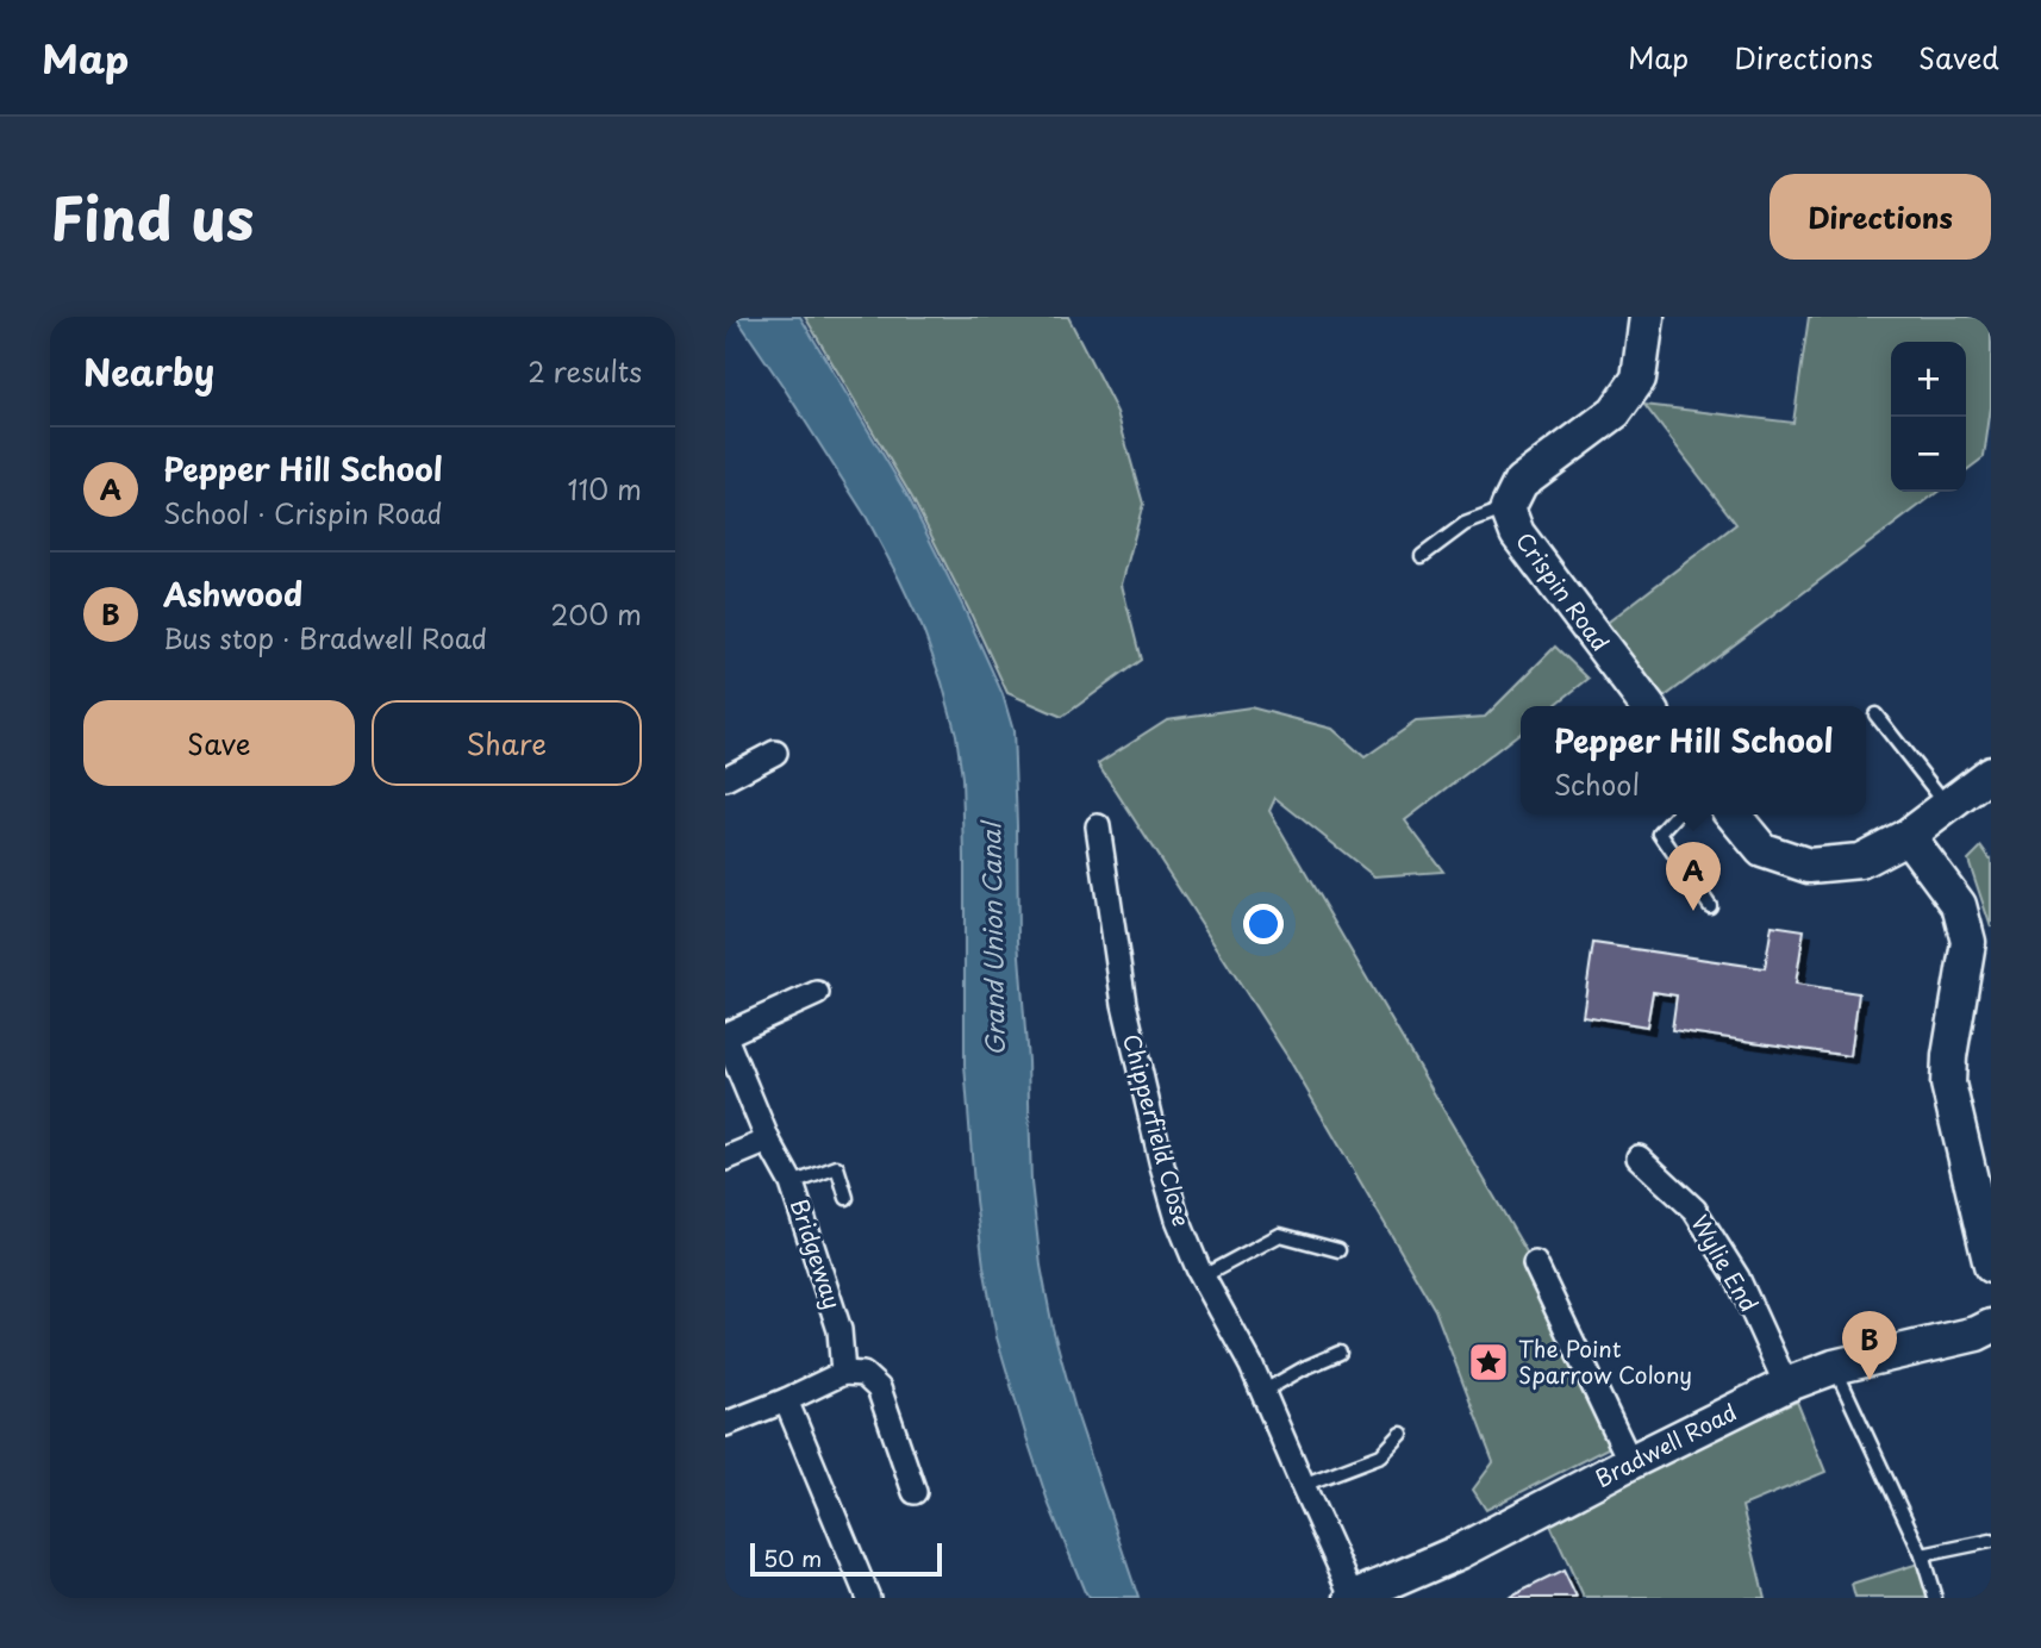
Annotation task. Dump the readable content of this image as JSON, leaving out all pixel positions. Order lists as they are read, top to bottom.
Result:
{
  "streets": {
    "street": [
      "Crispin Road",
      "Chipperfield Close",
      "Bridgeway",
      "Wylie End",
      "Bradwell Road"
    ]
  },
  "crossings": [
    ["Chipperfield Close", "Bradwell Road"],
    ["Wylie End", "Bradwell Road"]
  ],
  "water": ["Grand Union Canal"],
  "places": {
    "place": ["The Point Sparrow Colony"]
  },
  "scale_bar": "50 m",
  "page": {
    "header": "Map",
    "nav": ["Map", "Directions", "Saved"],
    "title": "Find us",
    "buttons": [
      "Directions",
      ["Save", "Share"]
    ],
    "heading": ["Nearby", "2 results"],
    "map_buttons": ["+", "−"],
    "list": [
      {
        "mark": "A",
        "name": "Pepper Hill School",
        "note": "School · Crispin Road",
        "value": "110 m"
      },
      {
        "mark": "B",
        "name": "Ashwood",
        "note": "Bus stop · Bradwell Road",
        "value": "200 m"
      }
    ],
    "popup": ["Pepper Hill School", "School"],
    "pins": ["A", "B"],
    "scale": "50 m"
  }
}
